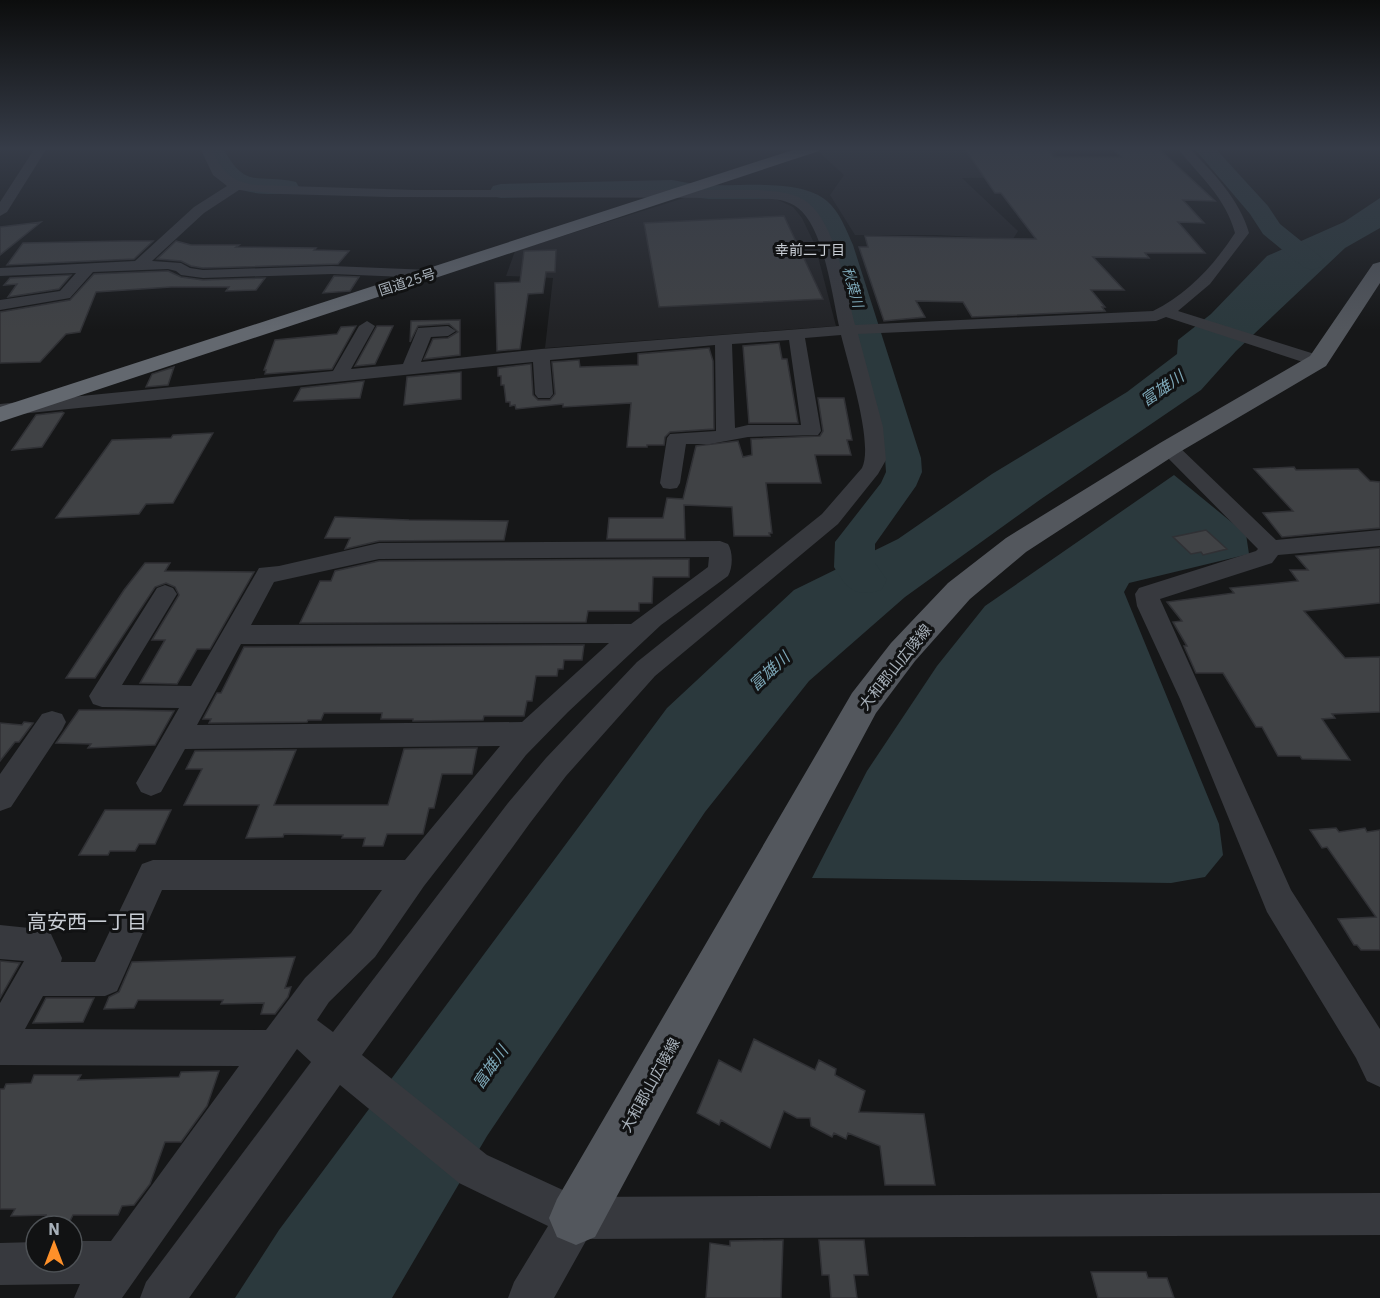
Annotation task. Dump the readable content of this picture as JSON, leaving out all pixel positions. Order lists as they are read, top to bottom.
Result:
{
  "streets": {
    "highway": ["国道25号"],
    "main road": ["大和郡山広陵線"]
  },
  "districts": ["幸前二丁目", "高安西一丁目"],
  "water": ["秋葉川", "富雄川"],
  "north": "top"
}
